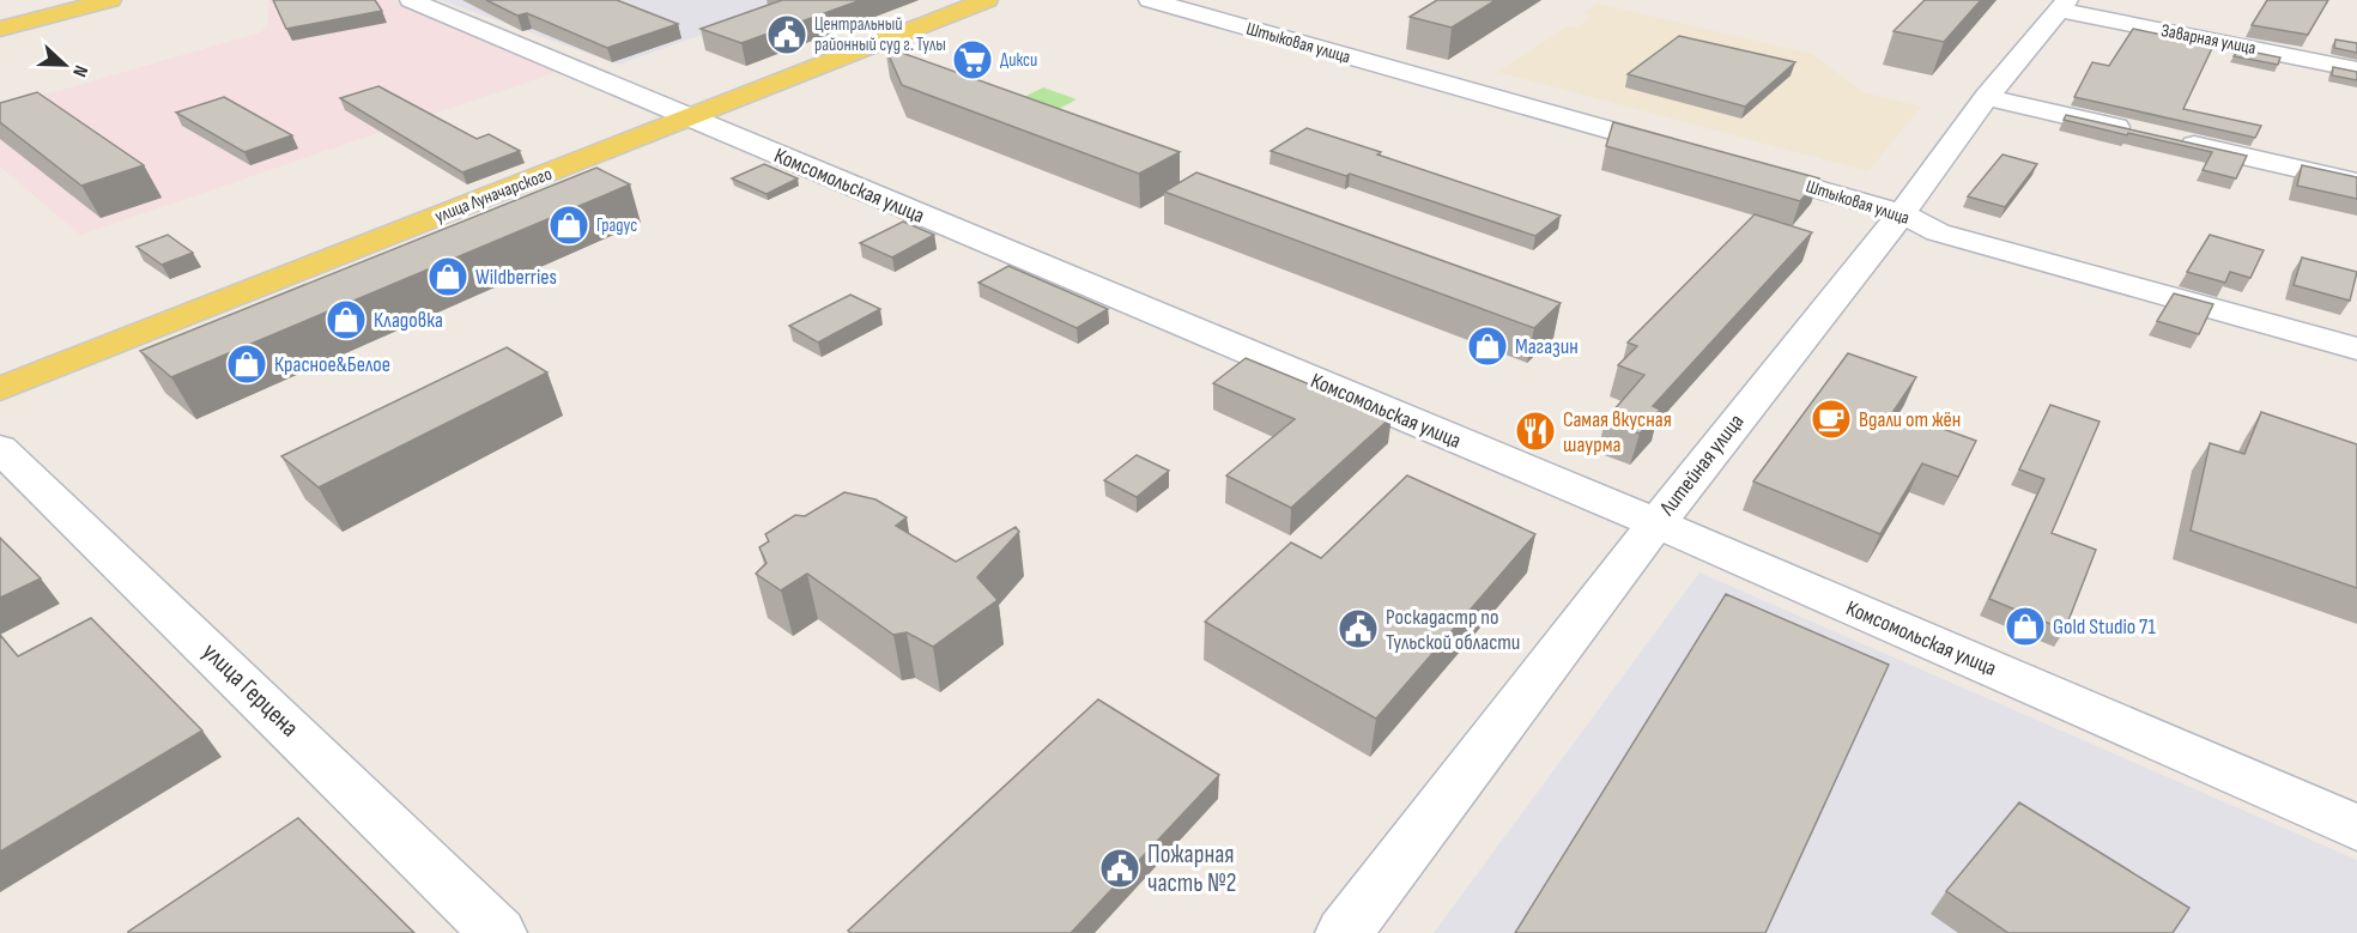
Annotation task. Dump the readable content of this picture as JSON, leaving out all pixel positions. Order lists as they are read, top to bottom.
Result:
{
  "streets": {
    "main road": ["улица Луначарского"],
    "street": [
      "Заварная улица",
      "Штыковая улица",
      "Комсомольская улица",
      "Литейная улица",
      "улица Герцена"
    ]
  },
  "crossings": [
    ["Заварная улица", "Литейная улица"],
    ["Штыковая улица", "Литейная улица"],
    ["Комсомольская улица", "улица Луначарского"],
    ["Комсомольская улица", "Литейная улица"]
  ],
  "places": {
    "public building": ["Центральный районный суд г. Тулы", "Роскадастр по Тульской области", "Пожарная часть №2"],
    "supermarket": ["Дикси"],
    "shop": [
      "Градус",
      "Wildberries",
      "Кладовка",
      "Магазин",
      "Красное&Белое",
      "Gold Studio 71"
    ],
    "cafe": ["Вдали от жён"],
    "restaurant": ["Самая вкусная шаурма"]
  },
  "north": "right"
}
